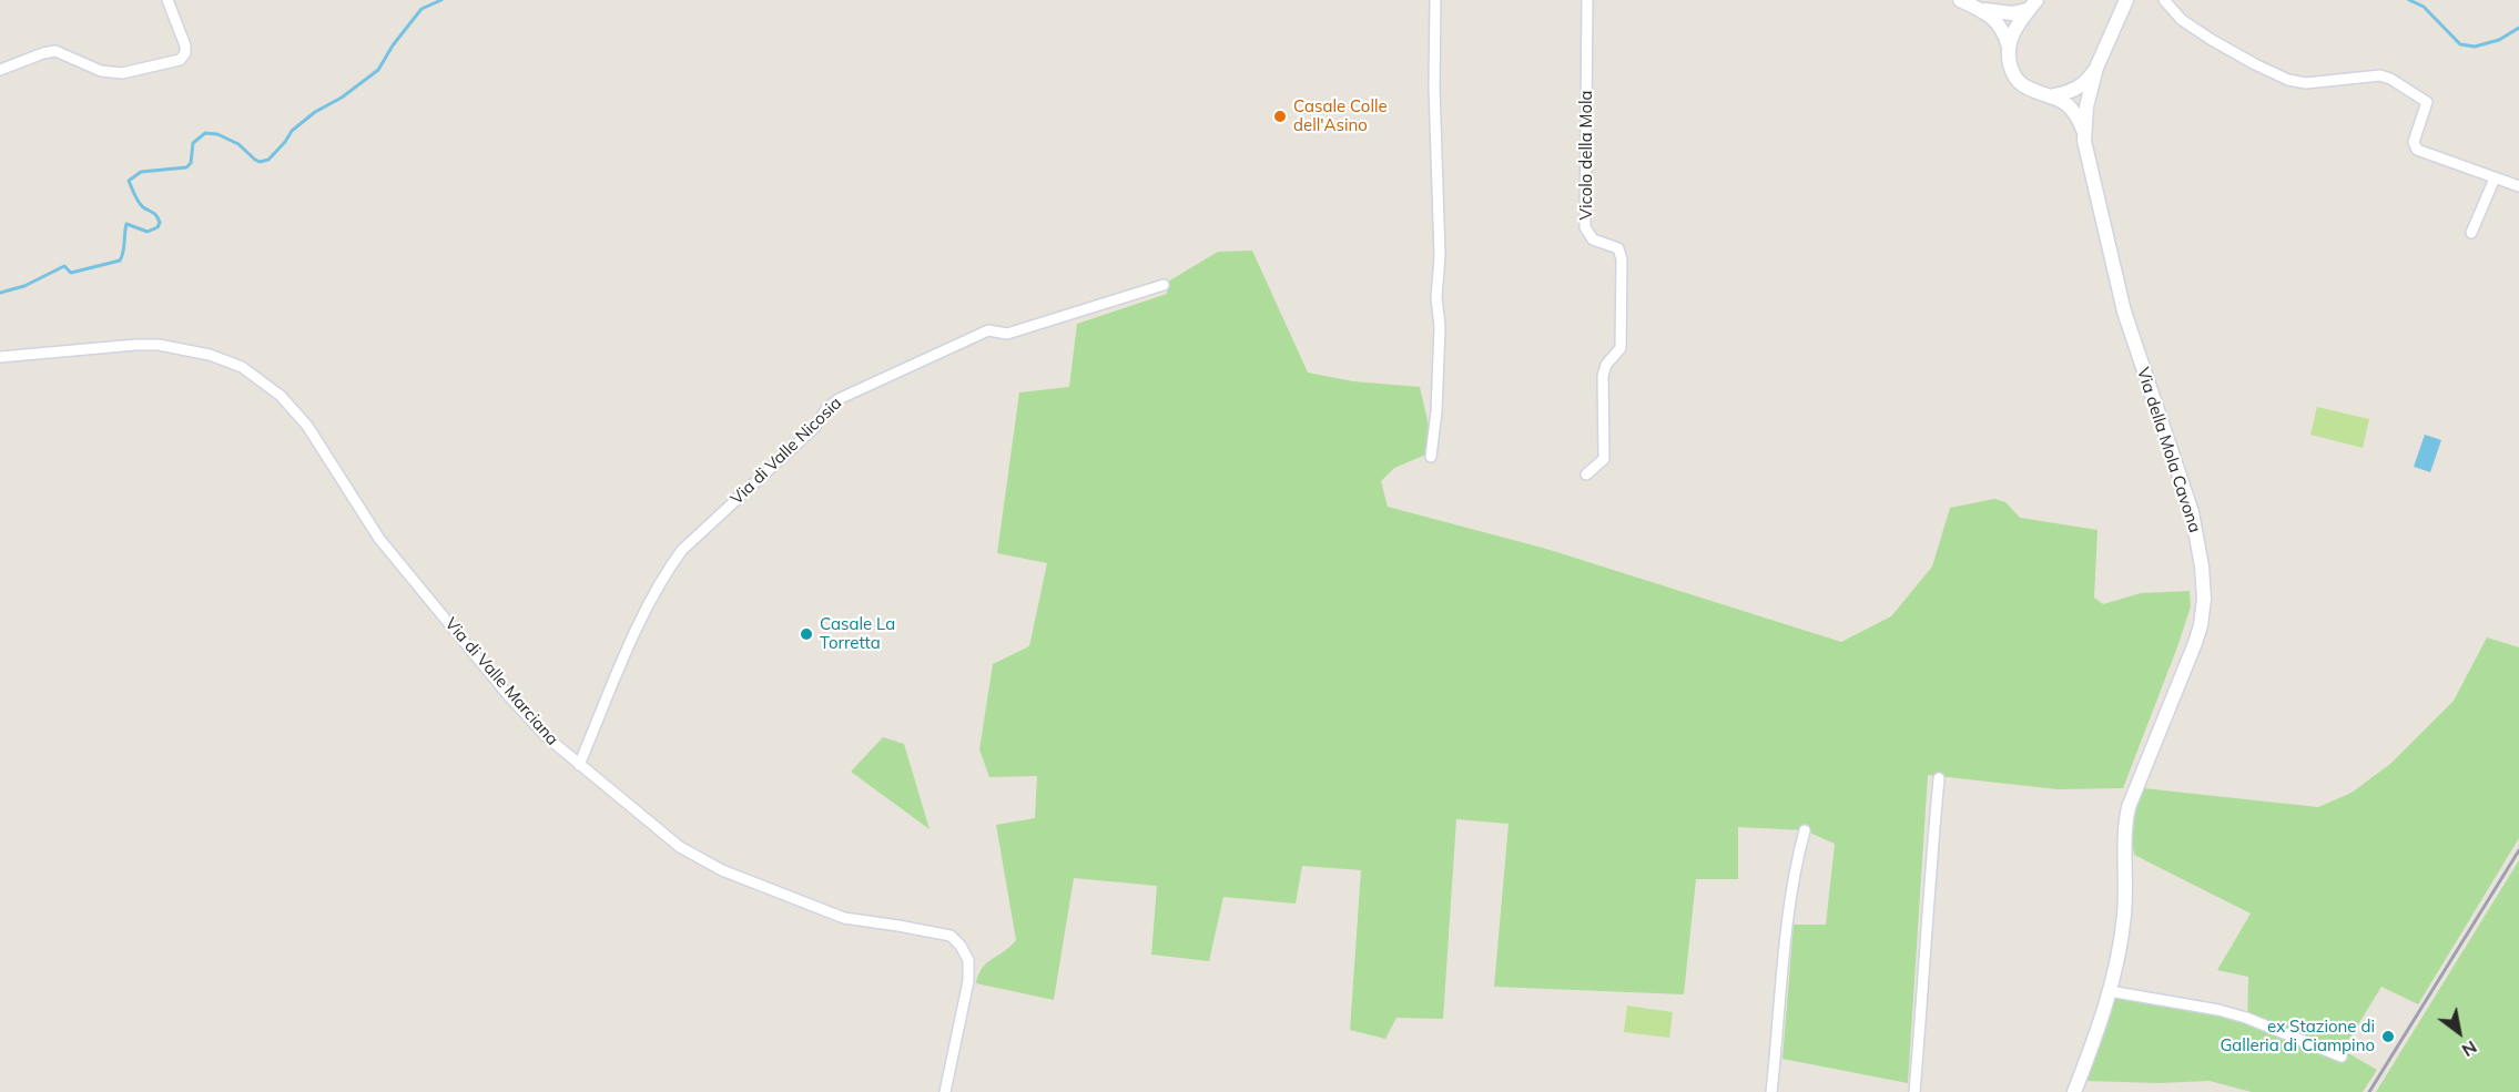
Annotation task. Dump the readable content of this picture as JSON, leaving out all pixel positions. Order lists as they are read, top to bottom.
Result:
{
  "streets": {
    "main road": ["Via della Mola Cavona"],
    "street": ["Vicolo della Mola", "Via di Valle Nicosia", "Via di Valle Marciana"]
  },
  "crossings": [
    ["Via di Valle Nicosia", "Via di Valle Marciana"]
  ],
  "places": ["Casale Colle dell'Asino", "Casale La Torretta", "ex Stazione di Galleria di Ciampino"],
  "north": "bottom right"
}
